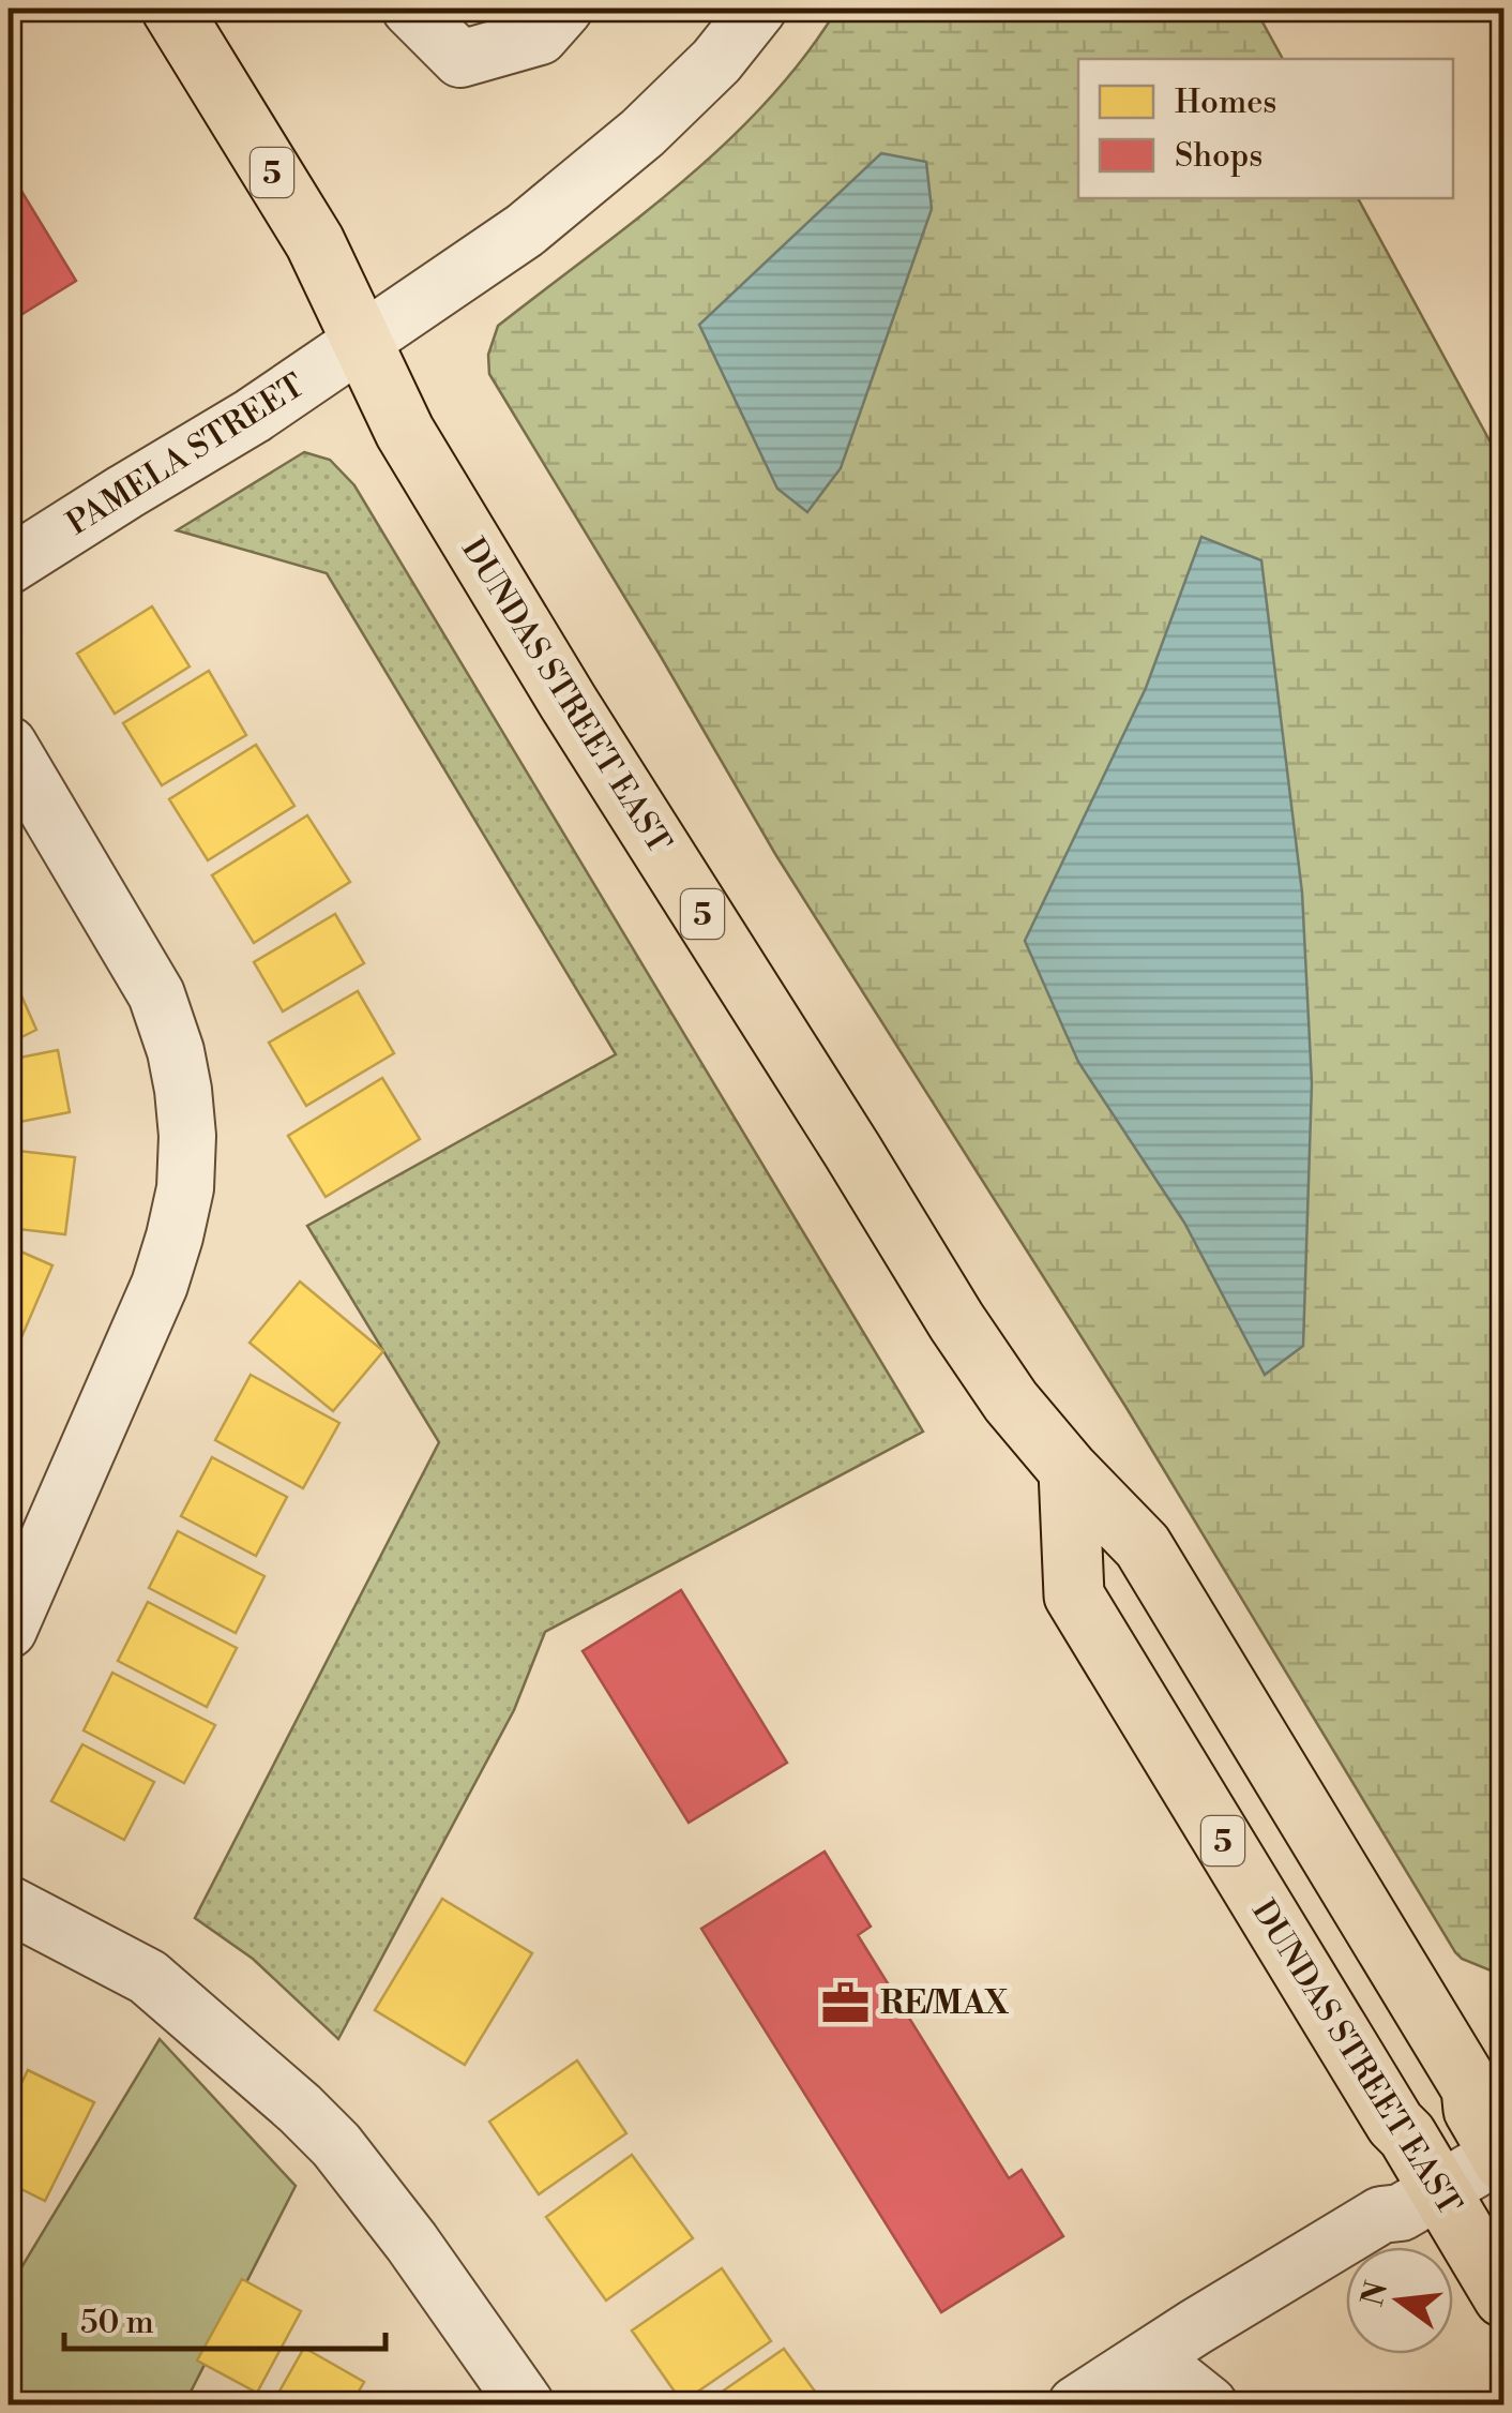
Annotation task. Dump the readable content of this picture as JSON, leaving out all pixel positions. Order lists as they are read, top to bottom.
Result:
{
  "streets": {
    "main road": ["5", "DUNDAS STREET EAST"],
    "street": ["PAMELA STREET"]
  },
  "crossings": [
    ["PAMELA STREET", "DUNDAS STREET EAST"]
  ],
  "places": {
    "office": ["RE/MAX"]
  },
  "legend": ["Homes", "Shops"],
  "scale_bar": "50 m",
  "north": "left"
}
